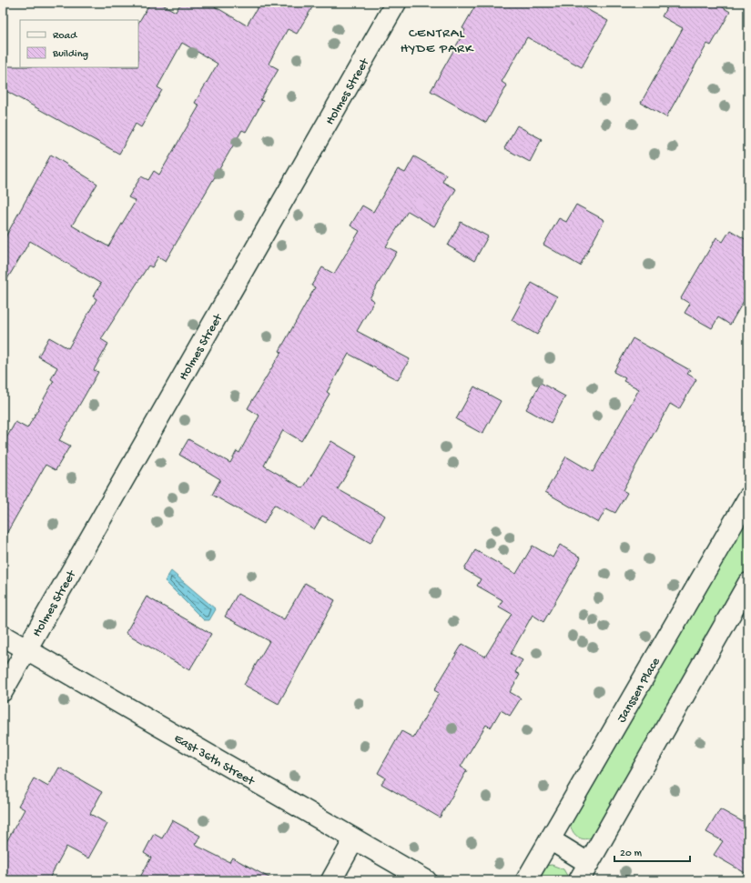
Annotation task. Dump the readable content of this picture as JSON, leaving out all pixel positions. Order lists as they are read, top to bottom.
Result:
{
  "streets": {
    "street": ["Holmes Street", "Janssen Place", "East 36th Street"]
  },
  "crossings": [
    ["Holmes Street", "East 36th Street"]
  ],
  "districts": ["CENTRAL HYDE PARK"],
  "legend": ["Road", "Building"],
  "scale_bar": "20 m"
}
